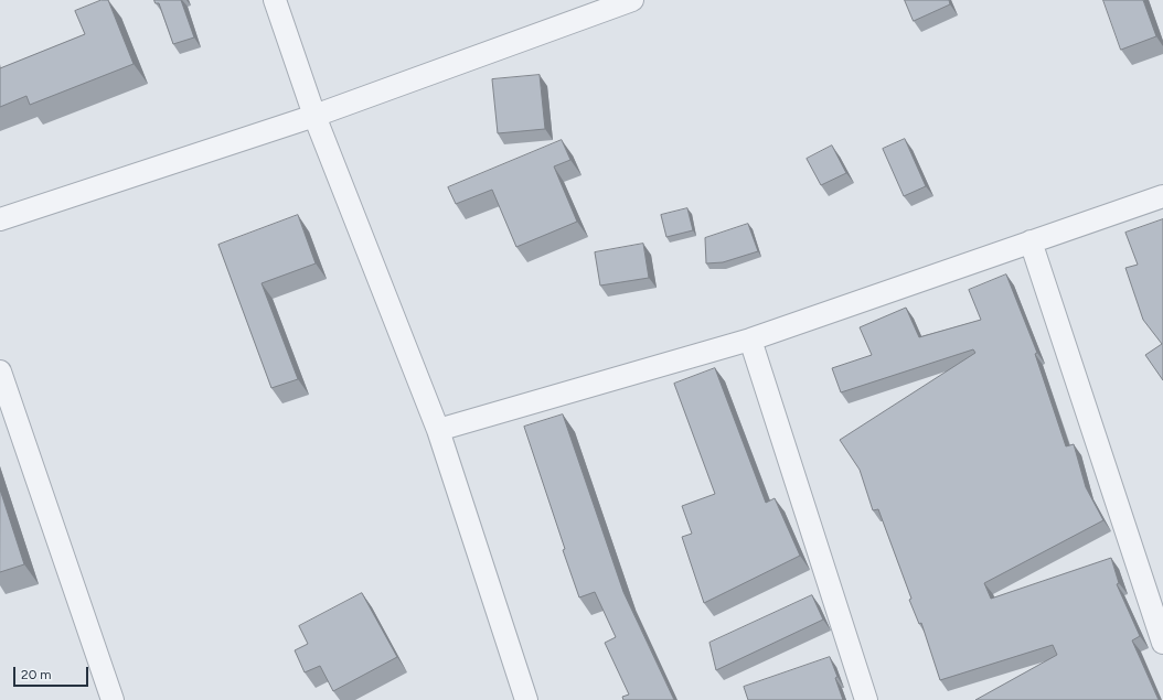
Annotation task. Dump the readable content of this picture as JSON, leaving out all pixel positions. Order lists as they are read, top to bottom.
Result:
{
  "scale_bar": "20 m"
}
